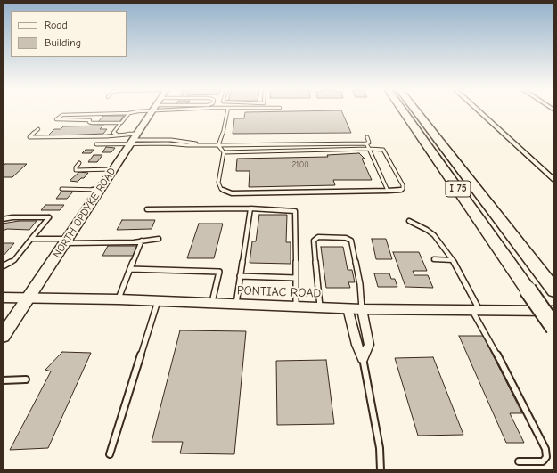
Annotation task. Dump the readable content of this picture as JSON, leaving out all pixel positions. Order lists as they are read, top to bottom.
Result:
{
  "streets": {
    "highway": ["I 75"],
    "main road": ["NORTH OPDYKE ROAD"],
    "street": ["PONTIAC ROAD"]
  },
  "crossings": [
    ["NORTH OPDYKE ROAD", "PONTIAC ROAD"]
  ],
  "house_numbers": ["2100"],
  "legend": ["Road", "Building"]
}
